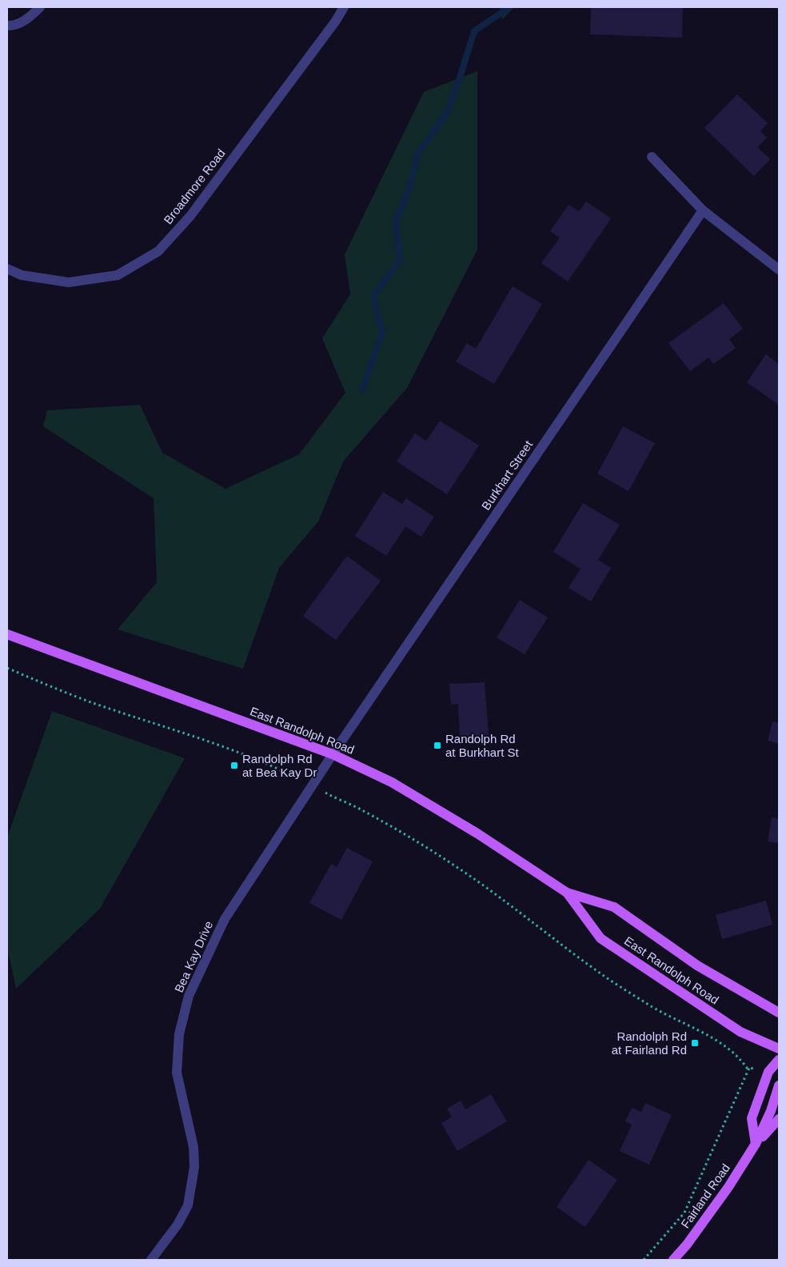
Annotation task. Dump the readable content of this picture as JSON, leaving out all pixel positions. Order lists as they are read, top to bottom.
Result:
{
  "streets": {
    "main road": ["East Randolph Road", "Fairland Road"],
    "street": ["Broadmore Road", "Burkhart Street", "Bea Kay Drive"]
  },
  "crossings": [
    ["Burkhart Street", "East Randolph Road"],
    ["Burkhart Street", "Bea Kay Drive"],
    ["East Randolph Road", "Bea Kay Drive"]
  ],
  "places": {
    "transit": ["Randolph Rd at Burkhart St", "Randolph Rd at Bea Kay Dr", "Randolph Rd at Fairland Rd"]
  }
}
